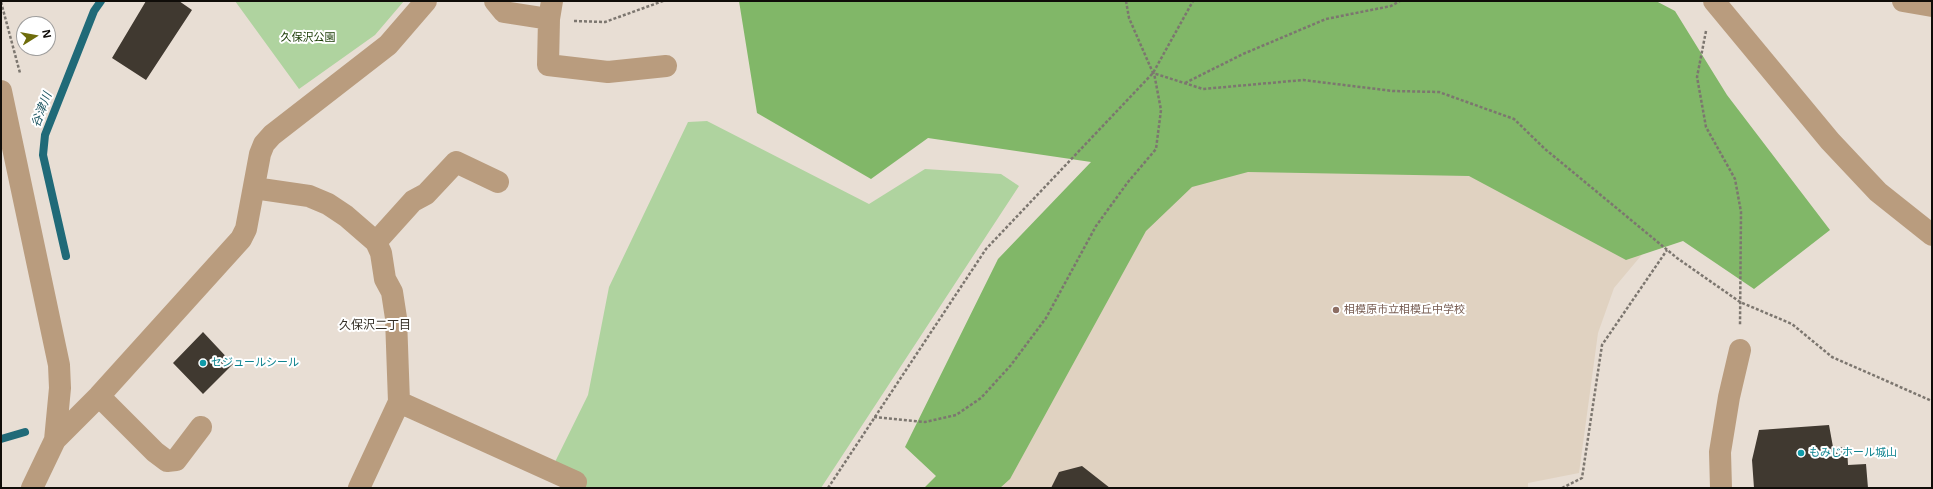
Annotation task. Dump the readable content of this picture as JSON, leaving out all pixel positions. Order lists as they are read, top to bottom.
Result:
{
  "districts": ["久保沢二丁目"],
  "water": ["谷津川"],
  "parks": ["久保沢公園"],
  "places": ["相模原市立相模丘中学校", "セジュールシール", "もみじホール城山"],
  "north": "right"
}
